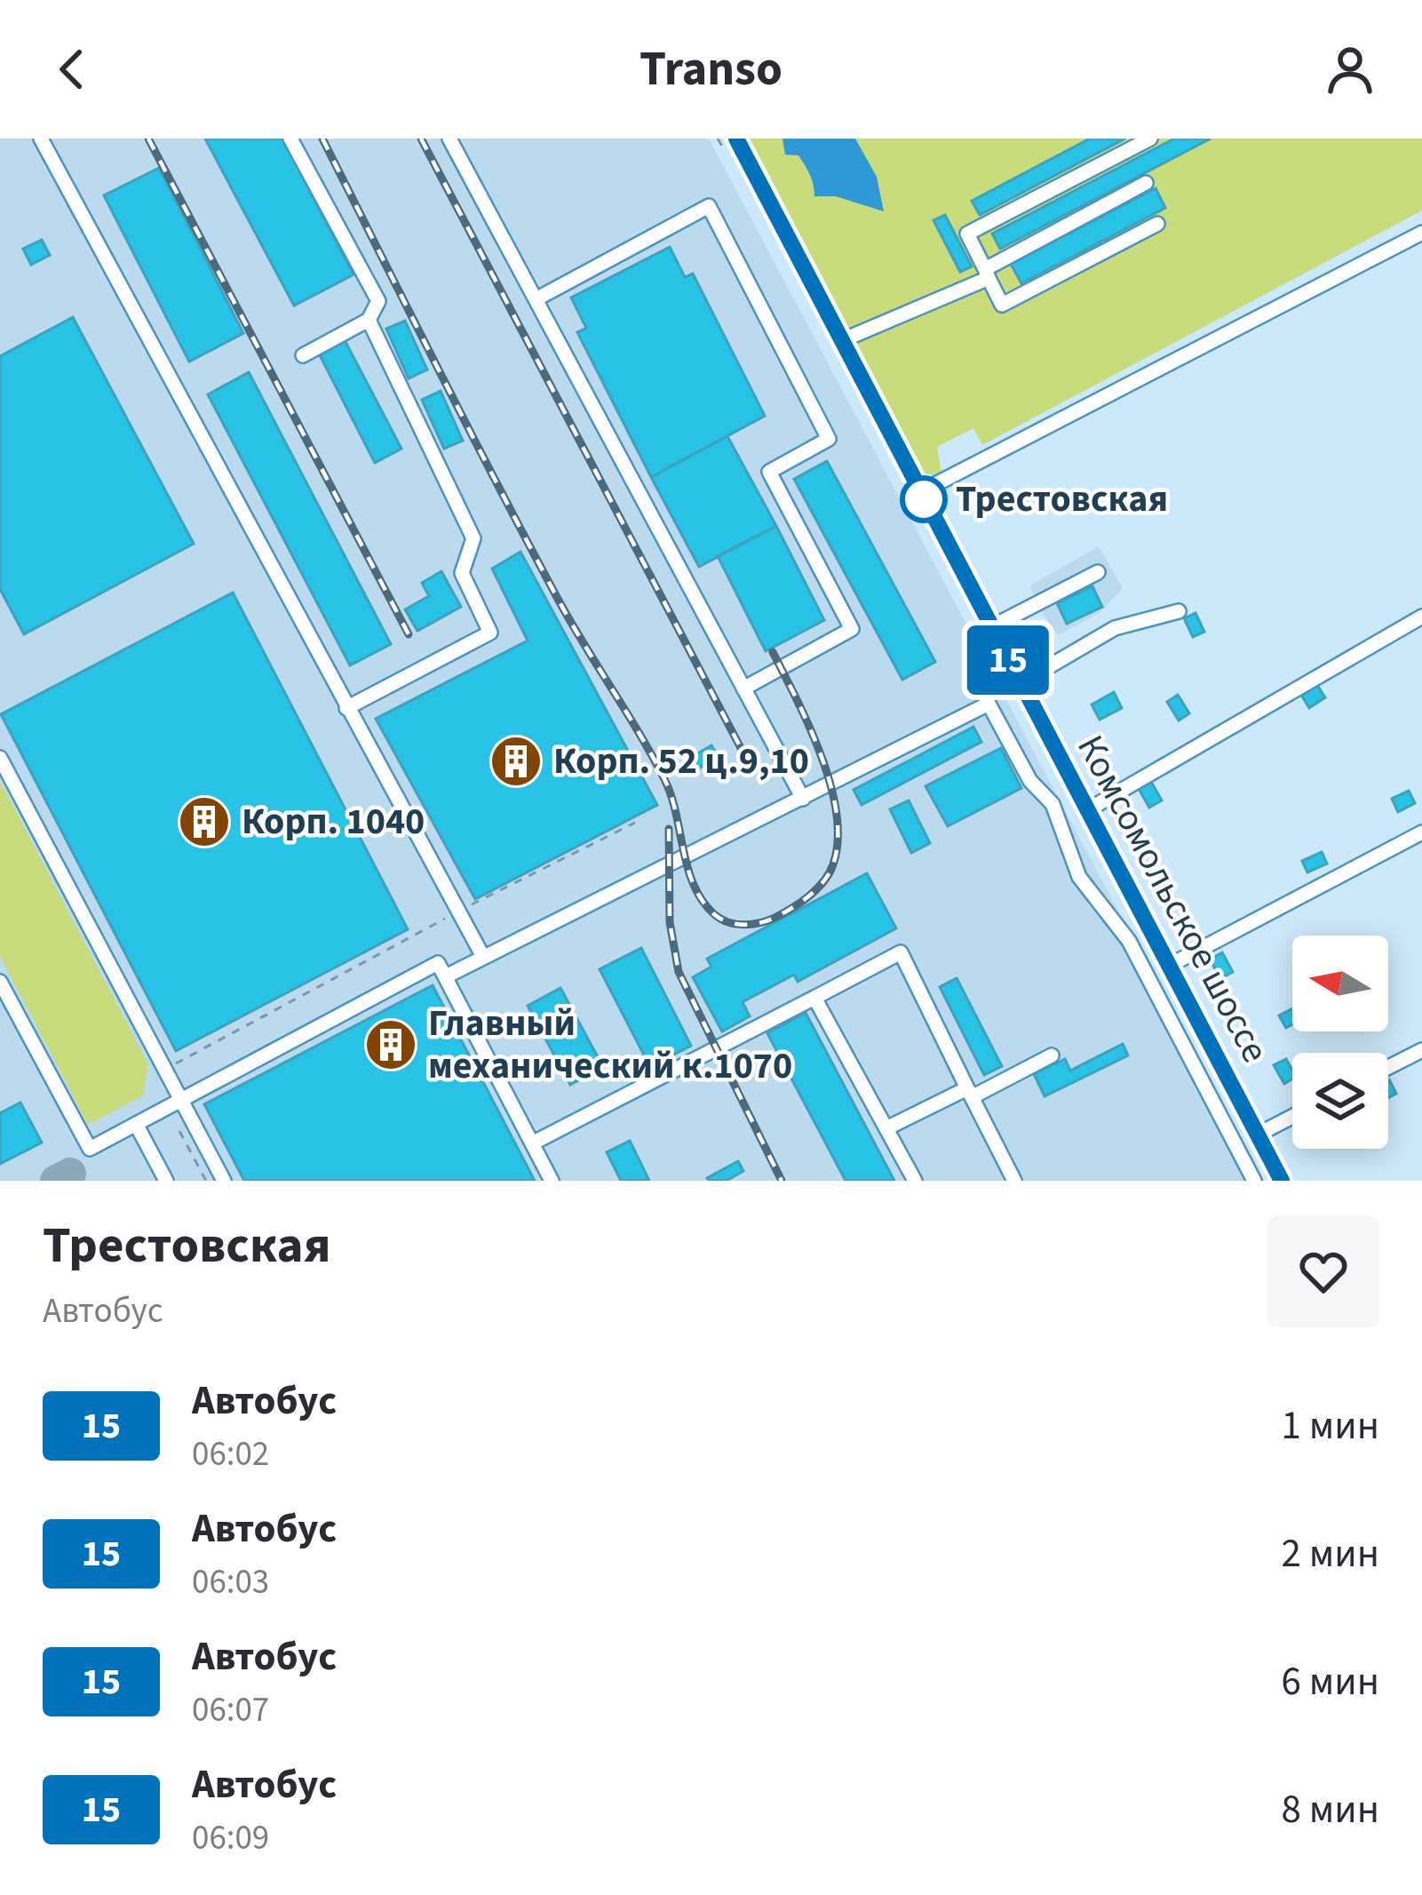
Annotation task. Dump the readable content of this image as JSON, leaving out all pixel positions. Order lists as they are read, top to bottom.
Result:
{
  "streets": {
    "main road": ["Комсомольское шоссе"]
  },
  "places": {
    "other": ["Трестовская"],
    "building": ["Корп. 52 ц.9,10", "Корп. 1040", "Главный механический к.1070"]
  },
  "lines": ["bus line 15"],
  "north": "left",
  "page": {
    "header": "Transo",
    "on_map": "15",
    "heading": ["Трестовская", "Автобус"],
    "list": [
      {
        "mark": "15",
        "name": "Автобус",
        "note": "06:02",
        "value": "1 мин"
      },
      {
        "mark": "15",
        "name": "Автобус",
        "note": "06:03",
        "value": "2 мин"
      },
      {
        "mark": "15",
        "name": "Автобус",
        "note": "06:07",
        "value": "6 мин"
      },
      {
        "mark": "15",
        "name": "Автобус",
        "note": "06:09",
        "value": "8 мин"
      }
    ]
  }
}
